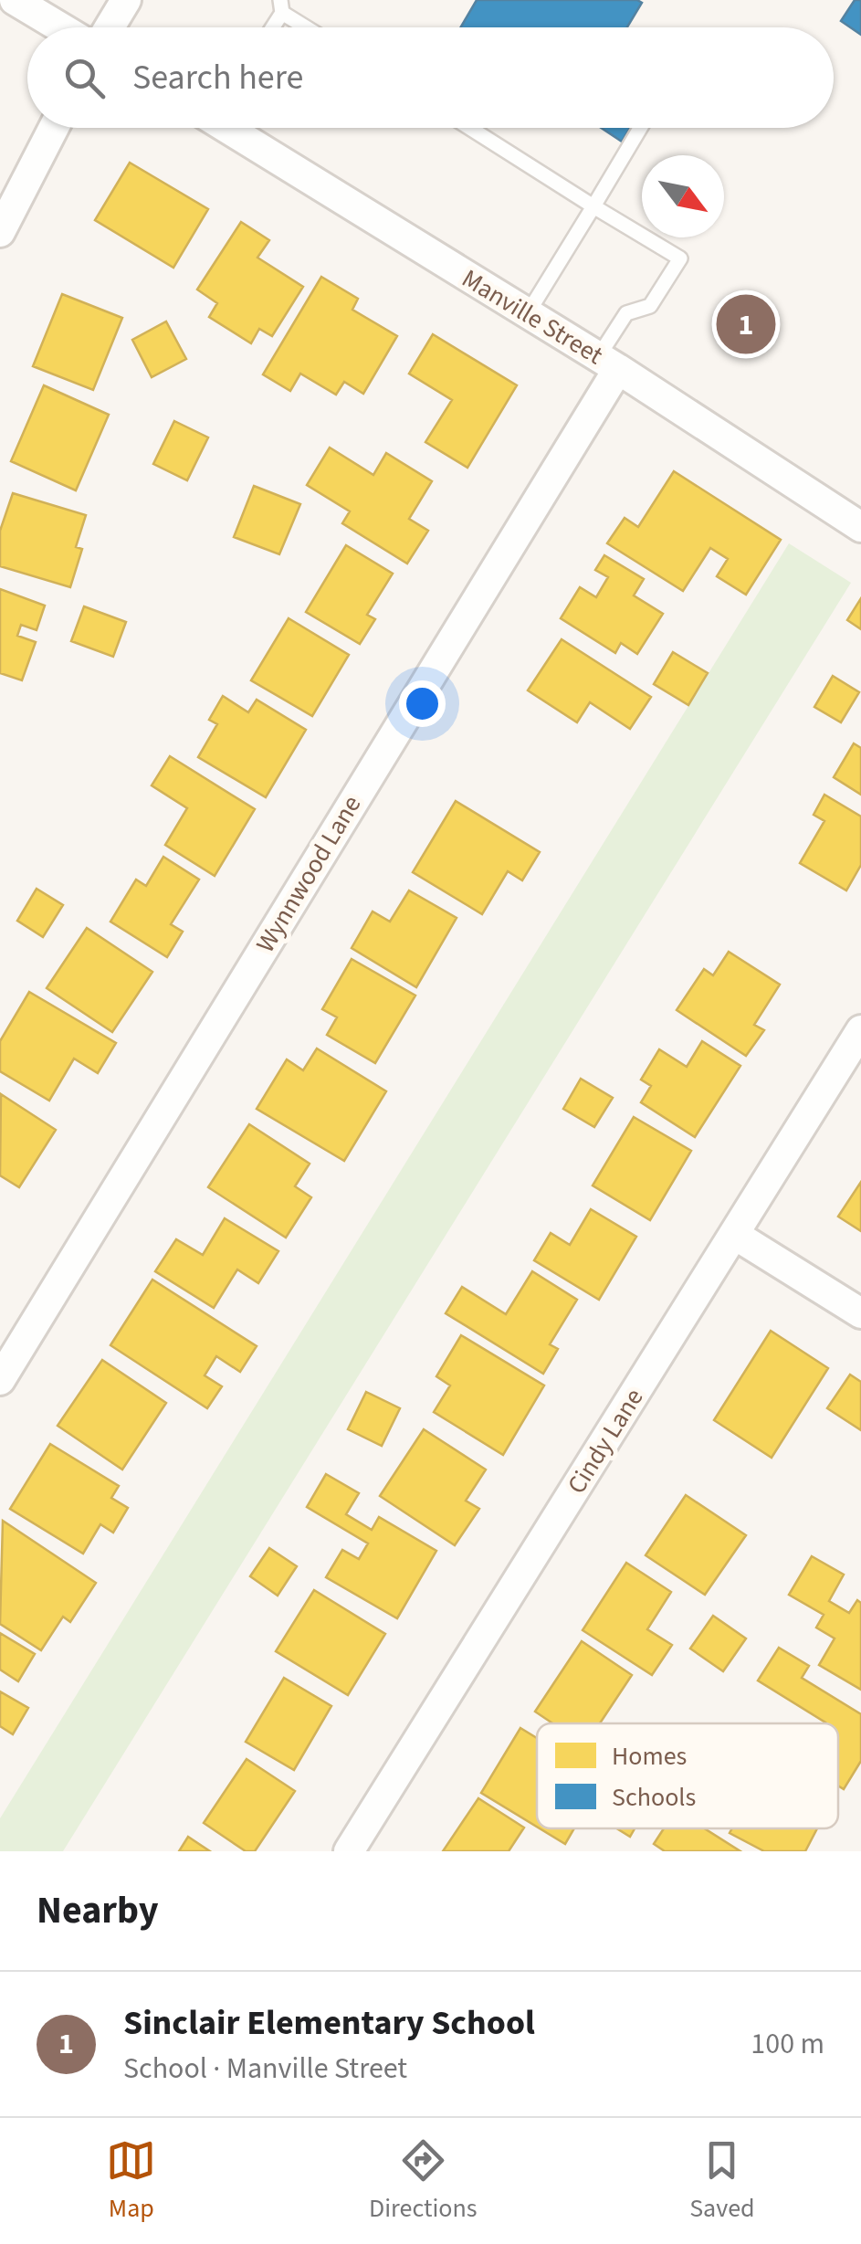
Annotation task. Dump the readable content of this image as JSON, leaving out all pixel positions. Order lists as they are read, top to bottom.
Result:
{
  "streets": {
    "street": ["Manville Street", "Wynnwood Lane", "Cindy Lane"]
  },
  "crossings": [
    ["Manville Street", "Wynnwood Lane"]
  ],
  "legend": ["Homes", "Schools"],
  "north": "bottom right",
  "page": {
    "search": "Search here",
    "pins": "1",
    "heading": "Nearby",
    "list": [
      {
        "mark": "1",
        "name": "Sinclair Elementary School",
        "note": "School · Manville Street",
        "value": "100 m"
      }
    ],
    "nav": ["Map", "Directions", "Saved"]
  }
}
